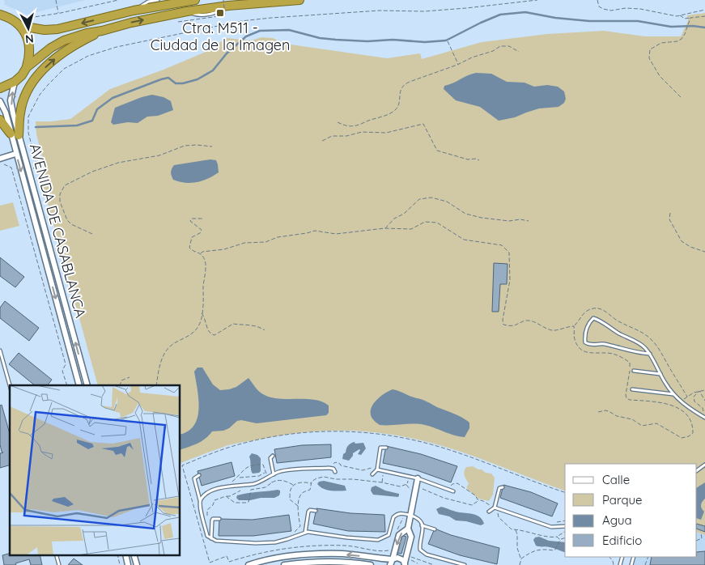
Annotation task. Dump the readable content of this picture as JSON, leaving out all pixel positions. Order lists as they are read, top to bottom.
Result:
{
  "streets": {
    "street": ["AVENIDA DE CASABLANCA"]
  },
  "places": {
    "transit": ["Ctra. M511 - Ciudad de la Imagen"]
  },
  "legend": [
    "Calle",
    "Parque",
    "Agua",
    "Edificio"
  ],
  "north": "bottom"
}
